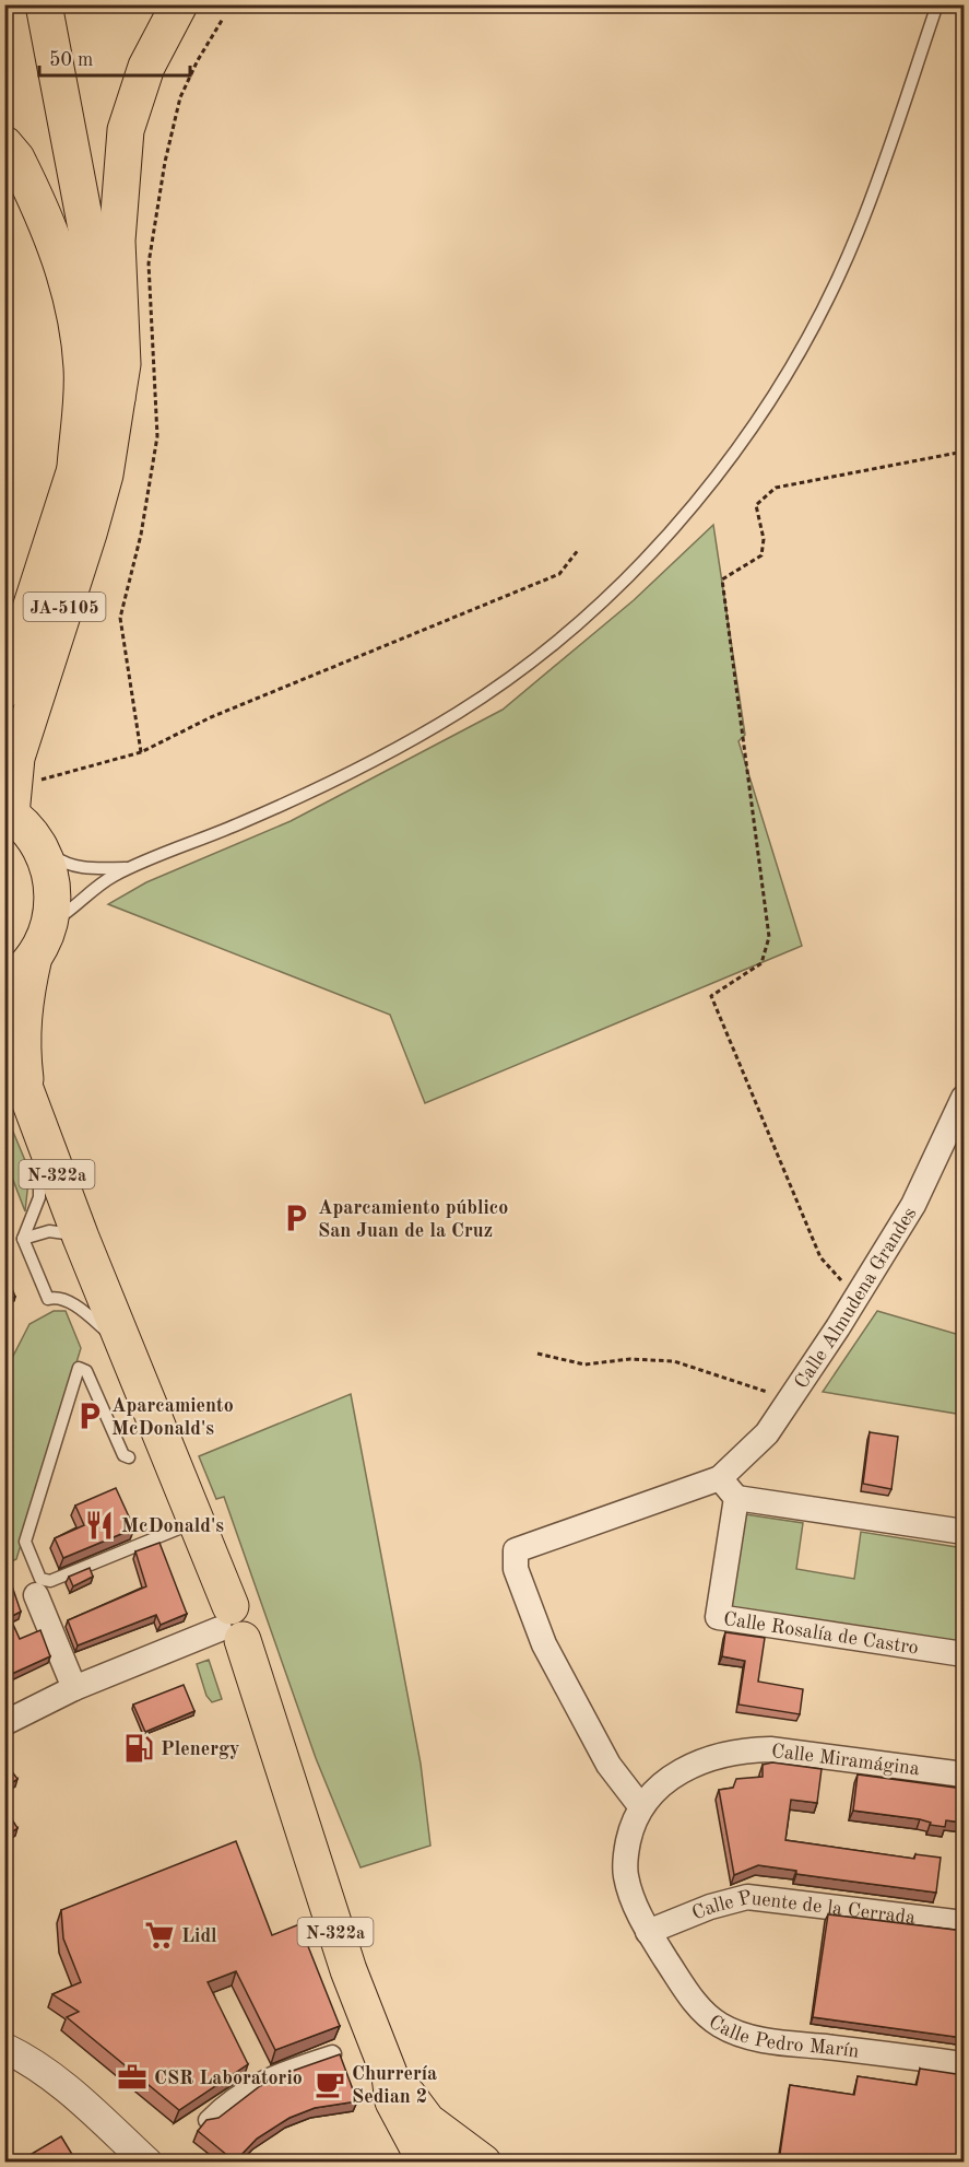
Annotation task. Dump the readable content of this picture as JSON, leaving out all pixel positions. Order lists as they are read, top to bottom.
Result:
{
  "streets": {
    "main road": ["JA-5105", "N-322a"],
    "street": [
      "Calle Almudena Grandes",
      "Calle Rosalía de Castro",
      "Calle Miramágina",
      "Calle Puente de la Cerrada",
      "Calle Pedro Marín"
    ]
  },
  "crossings": [
    ["Calle Almudena Grandes", "Calle Miramágina"],
    ["Calle Miramágina", "Calle Puente de la Cerrada"],
    ["Calle Miramágina", "Calle Pedro Marín"],
    ["Calle Puente de la Cerrada", "Calle Pedro Marín"]
  ],
  "places": {
    "parking": ["Aparcamiento público San Juan de la Cruz", "Aparcamiento McDonald's"],
    "restaurant": ["McDonald's"],
    "fuel station": ["Plenergy"],
    "supermarket": ["Lidl"],
    "office": ["CSR Laboratorio"],
    "cafe": ["Churrería Sedian 2"]
  },
  "scale_bar": "50 m"
}
